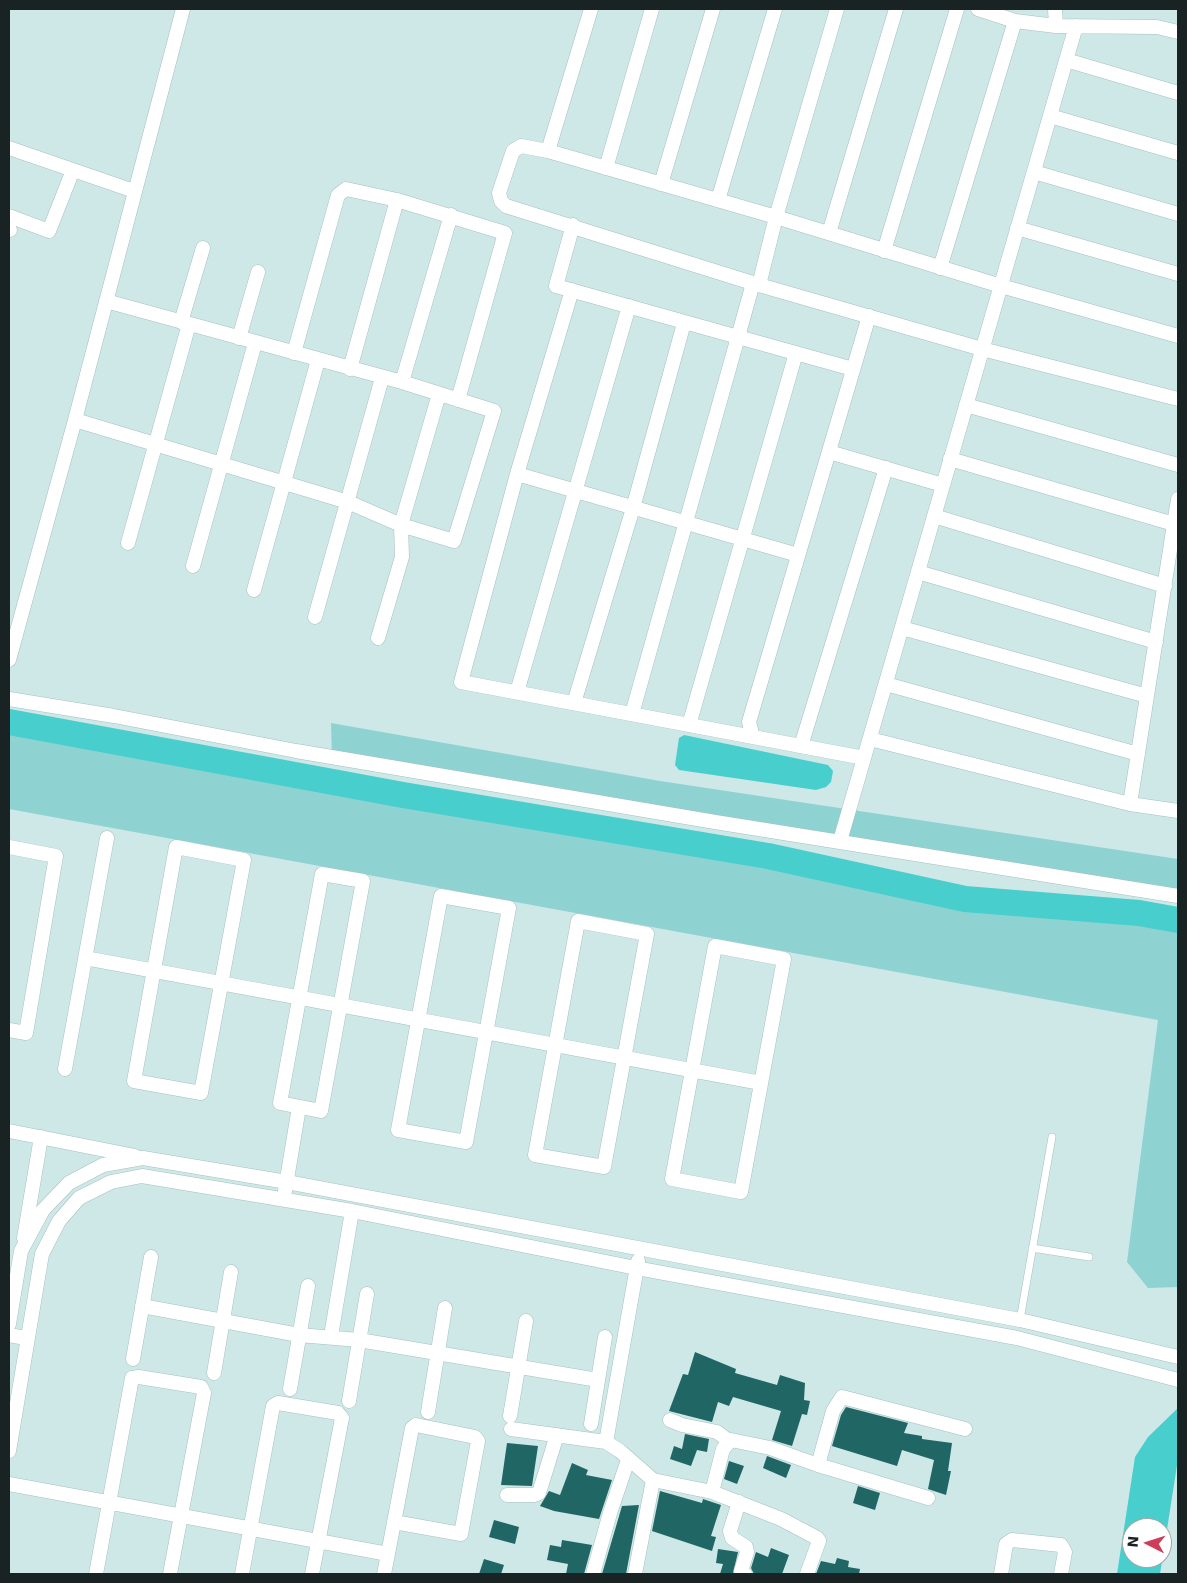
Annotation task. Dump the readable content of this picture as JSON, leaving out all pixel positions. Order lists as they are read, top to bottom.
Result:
{
  "north": "left"
}
